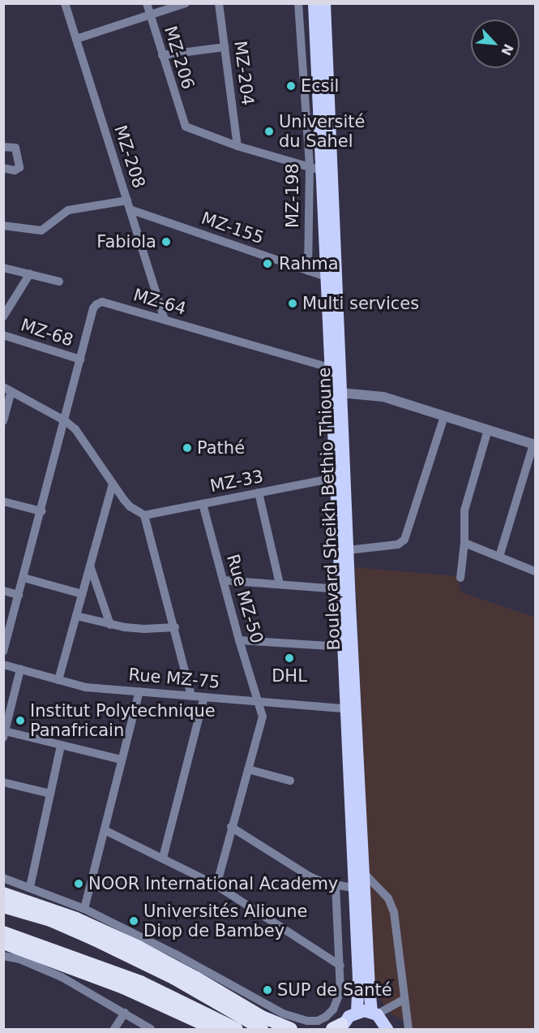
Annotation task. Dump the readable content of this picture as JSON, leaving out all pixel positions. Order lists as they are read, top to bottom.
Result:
{
  "streets": {
    "main road": ["Boulevard Sheikh Bethio Thioune"],
    "street": [
      "MZ-206",
      "MZ-204",
      "MZ-208",
      "MZ-198",
      "MZ-155",
      "MZ-64",
      "MZ-68",
      "MZ-33",
      "Rue MZ-50",
      "Rue MZ-75"
    ]
  },
  "crossings": [
    ["MZ-206", "MZ-204"],
    ["MZ-208", "MZ-155"],
    ["MZ-208", "MZ-64"],
    ["MZ-198", "MZ-155"],
    ["MZ-198", "Boulevard Sheikh Bethio Thioune"],
    ["MZ-155", "Boulevard Sheikh Bethio Thioune"],
    ["MZ-64", "MZ-68"],
    ["MZ-64", "Boulevard Sheikh Bethio Thioune"],
    ["MZ-33", "Boulevard Sheikh Bethio Thioune"],
    ["MZ-33", "Rue MZ-50"],
    ["Boulevard Sheikh Bethio Thioune", "Rue MZ-75"],
    ["Rue MZ-50", "Rue MZ-75"]
  ],
  "places": [
    "Ecsil",
    "Université du Sahel",
    "Fabiola",
    "Rahma",
    "Multi services",
    "Pathé",
    "DHL",
    "Institut Polytechnique Panafricain",
    "NOOR International Academy",
    "Universités Alioune Diop de Bambey",
    "SUP de Santé"
  ],
  "north": "bottom right"
}
